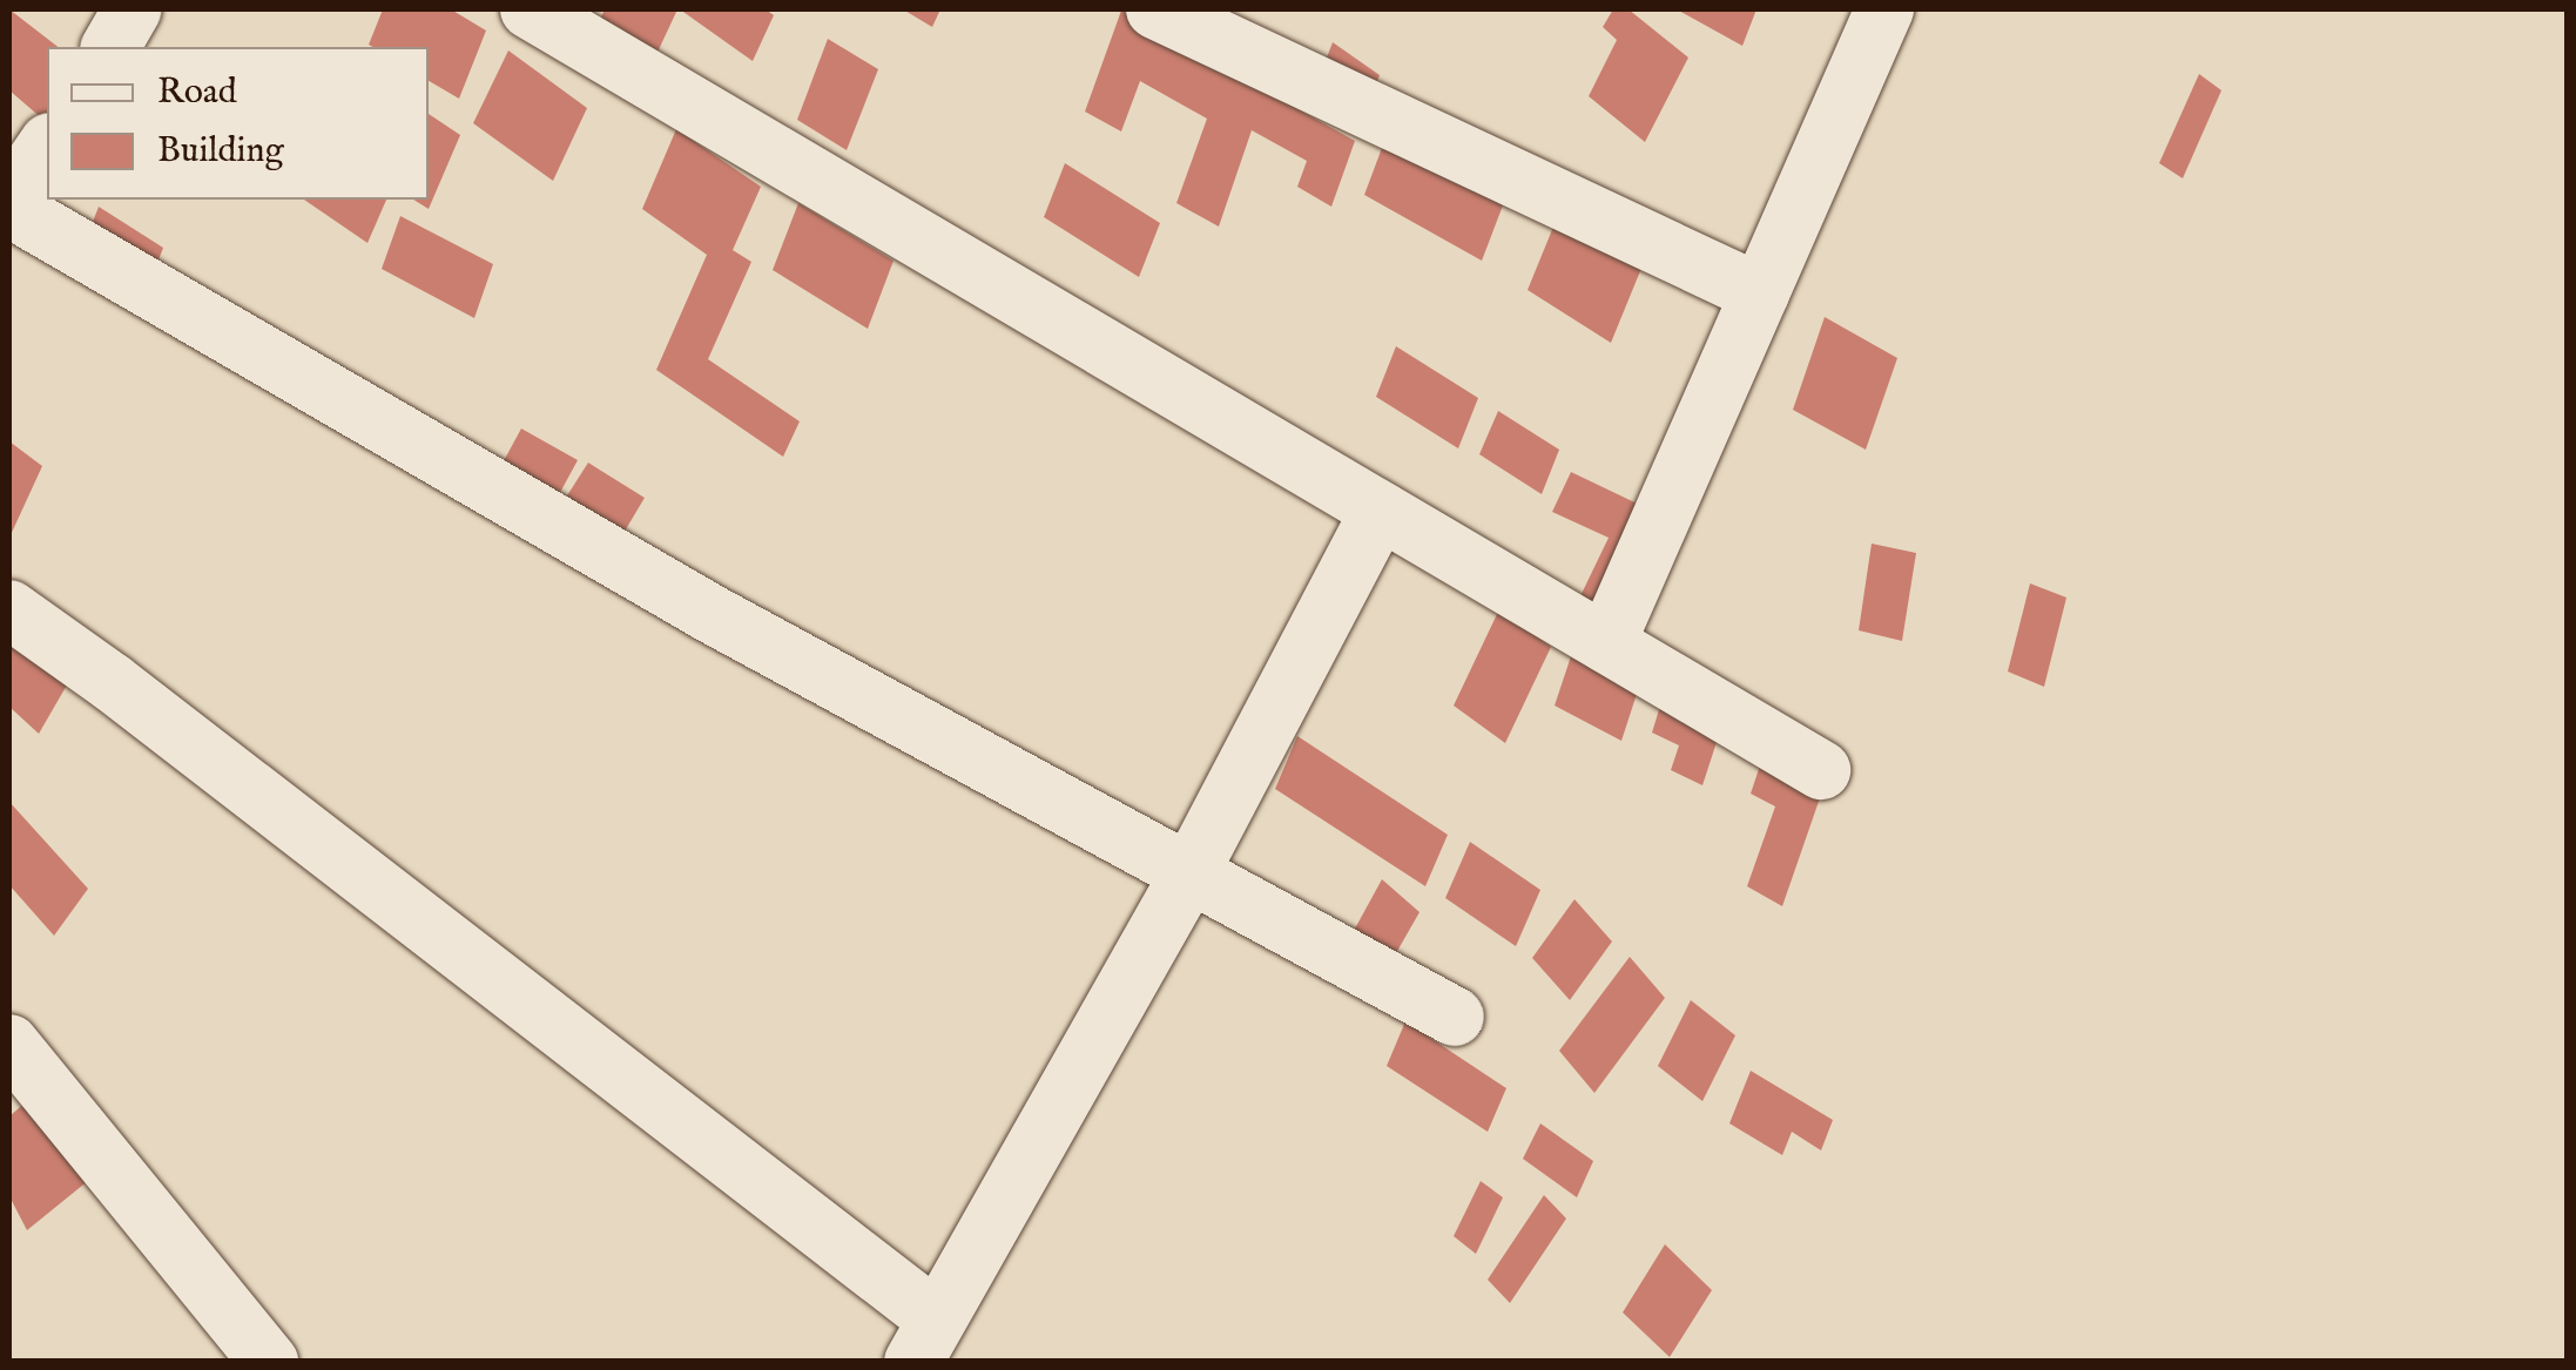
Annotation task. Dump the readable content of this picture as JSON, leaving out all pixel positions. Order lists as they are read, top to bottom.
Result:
{
  "legend": ["Road", "Building"]
}
